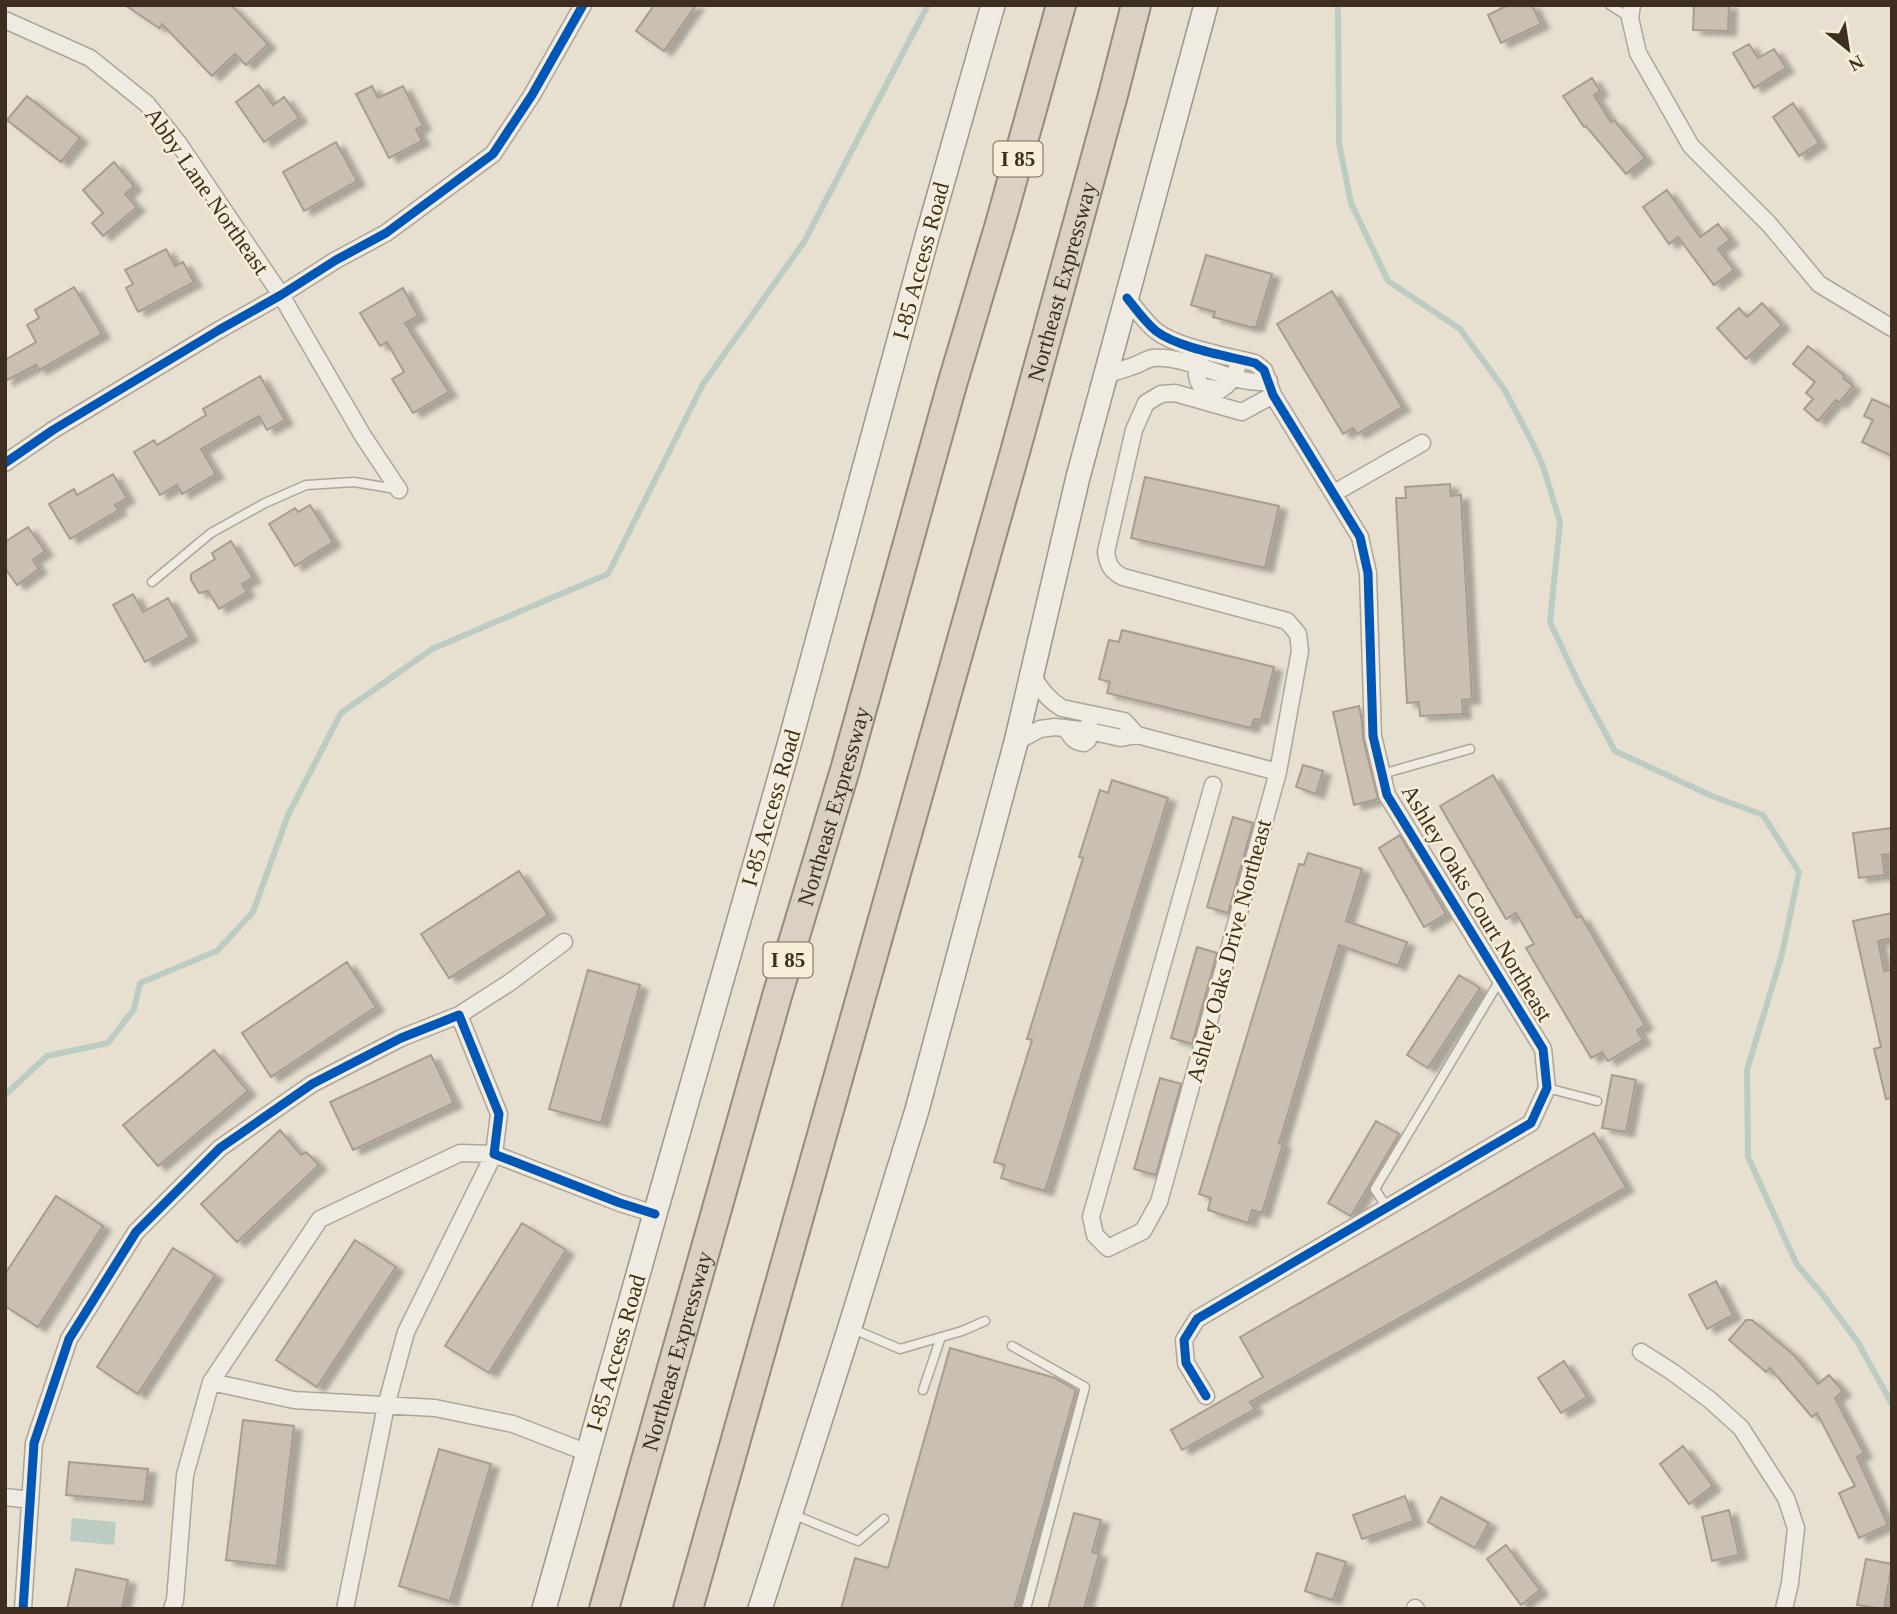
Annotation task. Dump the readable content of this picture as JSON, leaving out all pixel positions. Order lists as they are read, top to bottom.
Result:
{
  "streets": {
    "highway": ["I 85", "Northeast Expressway"],
    "main road": ["I-85 Access Road"],
    "street": ["Abby Lane Northeast", "Ashley Oaks Court Northeast", "Ashley Oaks Drive Northeast"]
  },
  "crossings": [
    ["Ashley Oaks Court Northeast", "Ashley Oaks Drive Northeast"]
  ],
  "north": "bottom right"
}
